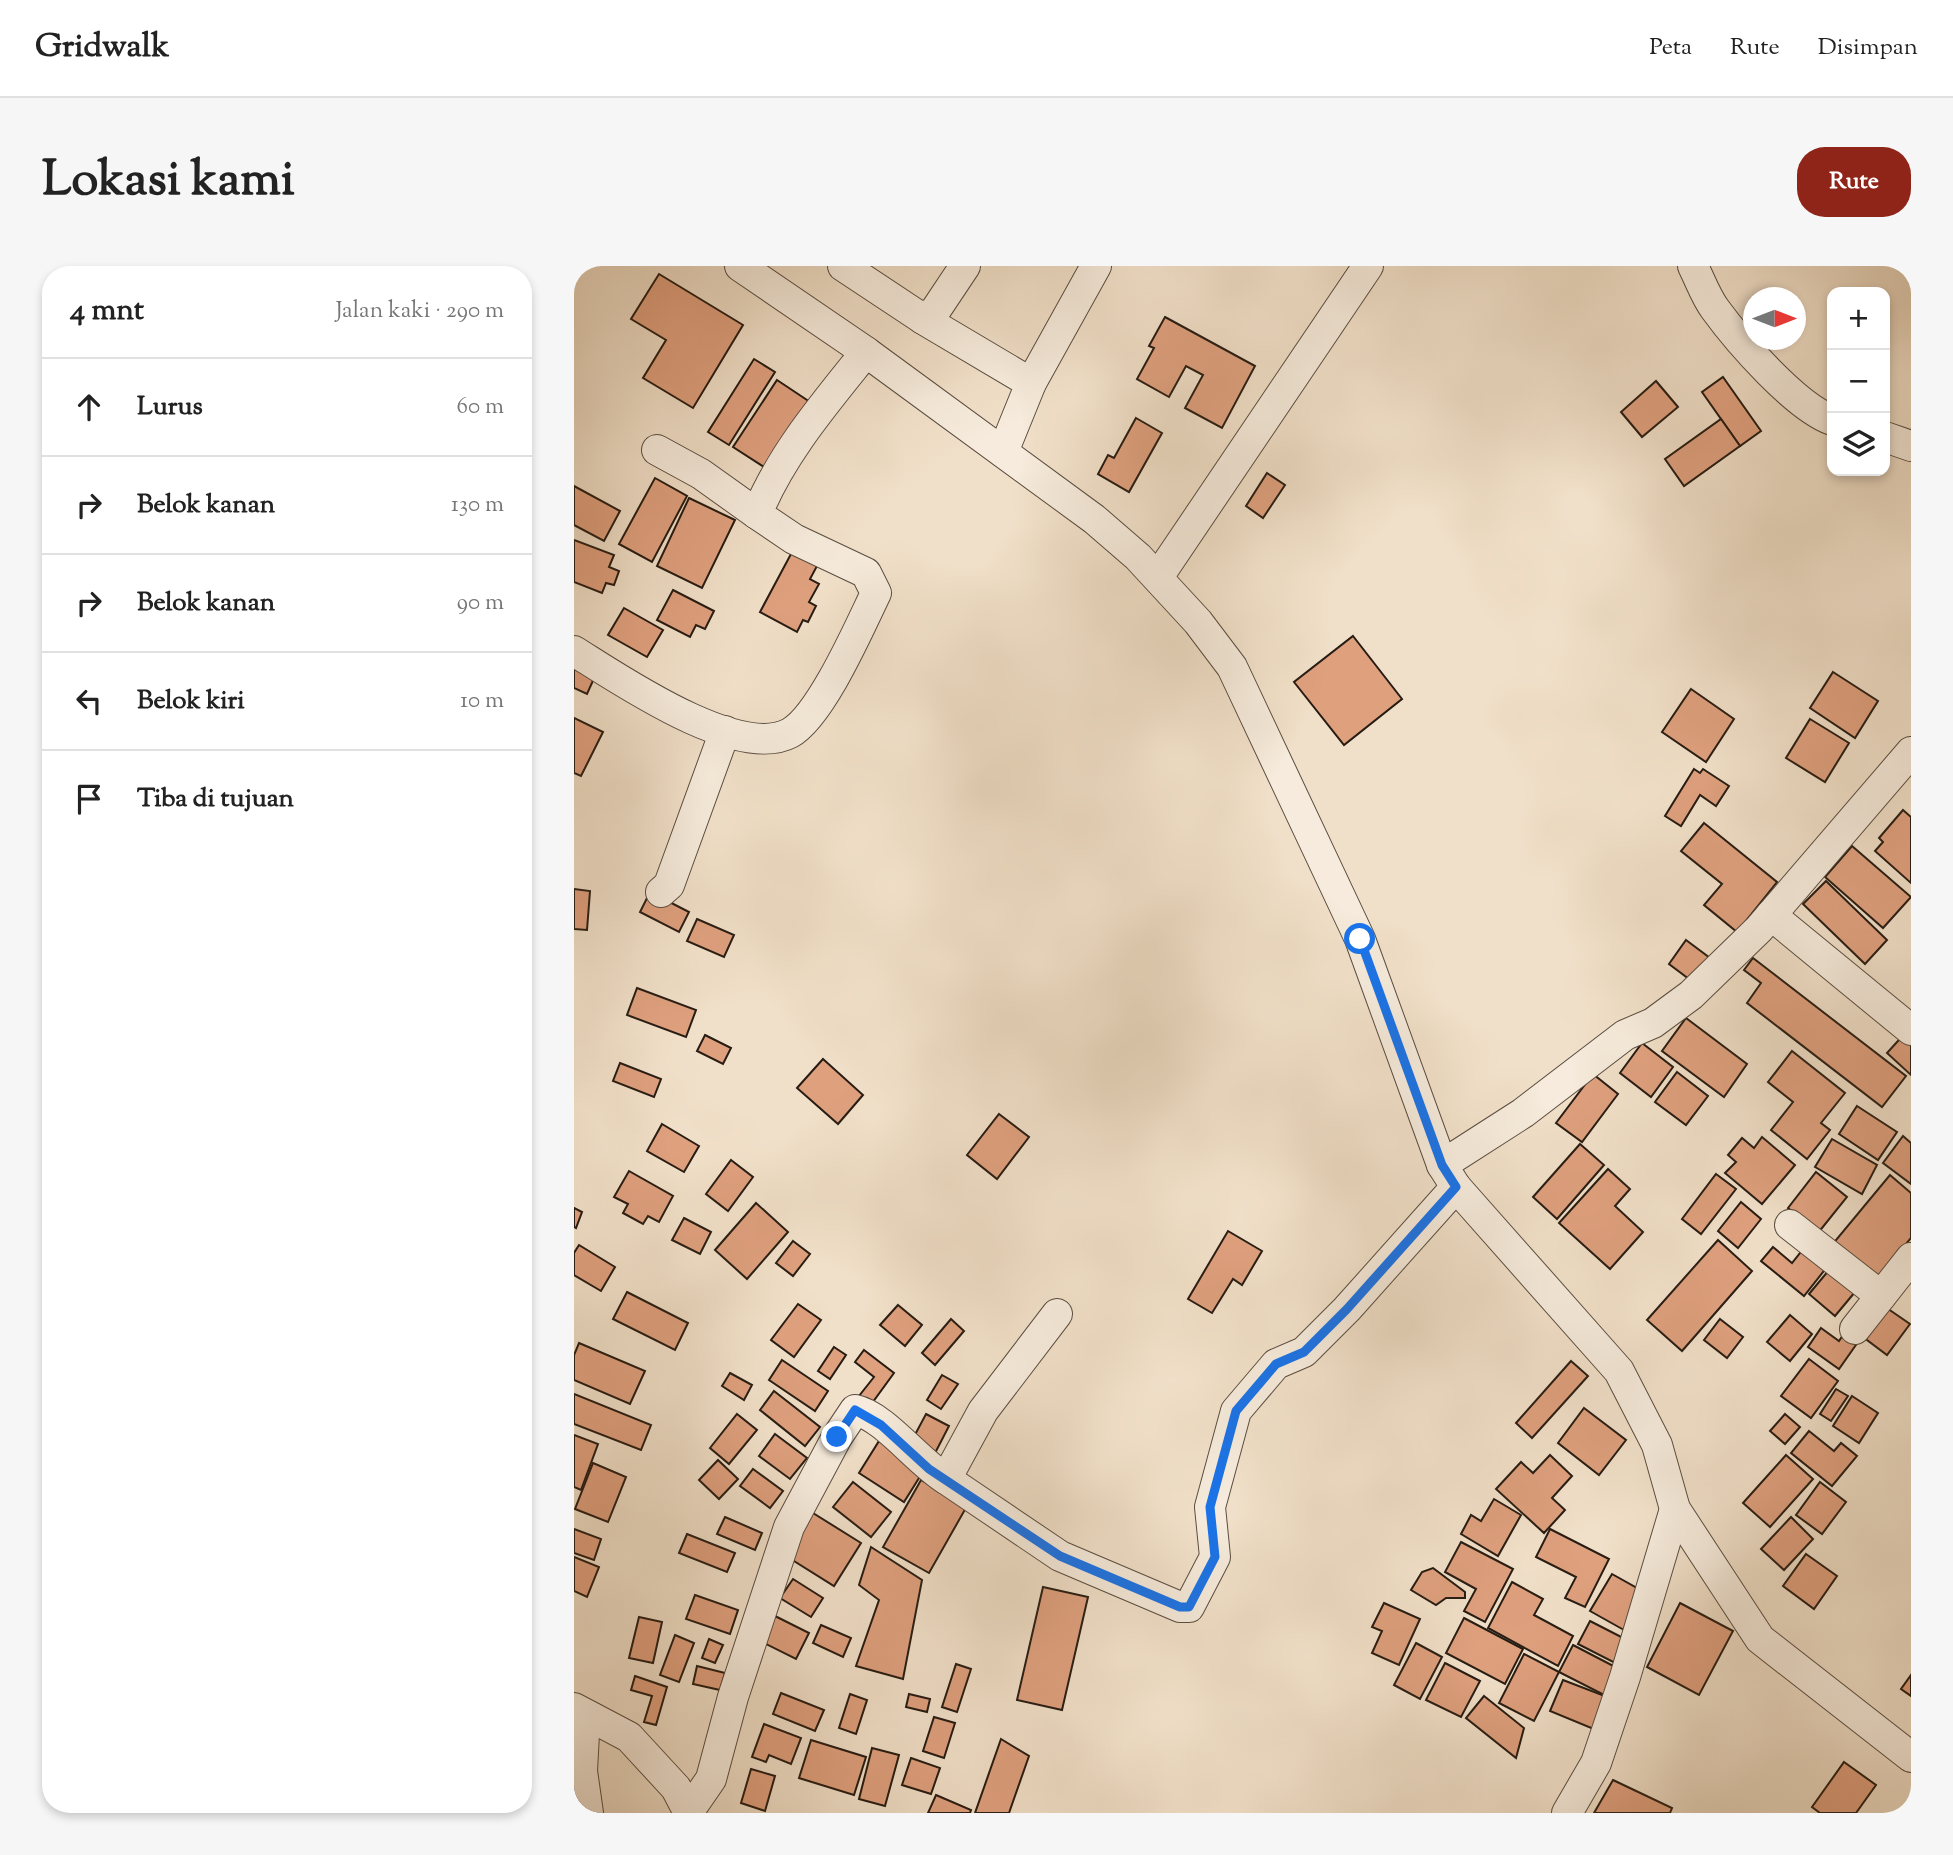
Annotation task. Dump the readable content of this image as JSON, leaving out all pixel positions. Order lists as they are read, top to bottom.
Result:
{
  "north": "right",
  "page": {
    "header": "Gridwalk",
    "nav": ["Peta", "Rute", "Disimpan"],
    "title": "Lokasi kami",
    "buttons": "Rute",
    "heading": ["4 mnt", "Jalan kaki · 290 m"],
    "map_buttons": ["+", "−"],
    "list": [
      ["Lurus", "60 m"],
      ["Belok kanan", "130 m"],
      ["Belok kanan", "90 m"],
      ["Belok kiri", "10 m"],
      "Tiba di tujuan"
    ]
  }
}
